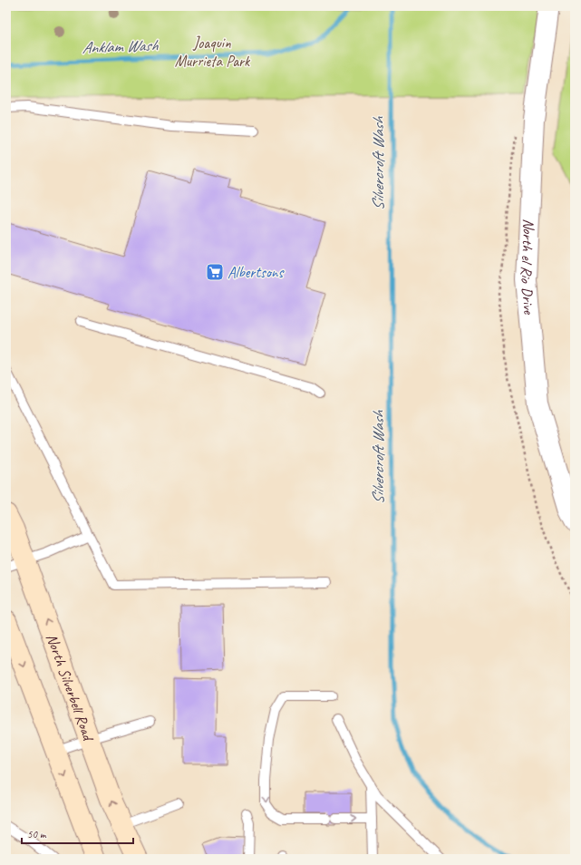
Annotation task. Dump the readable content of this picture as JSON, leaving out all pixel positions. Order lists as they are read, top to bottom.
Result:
{
  "streets": {
    "main road": ["North Silverbell Road"],
    "street": ["North el Rio Drive"]
  },
  "water": ["Anklam Wash", "Silvercroft Wash"],
  "parks": ["Joaquin Murrieta Park"],
  "places": {
    "supermarket": ["Albertsons"]
  },
  "scale_bar": "50 m"
}
